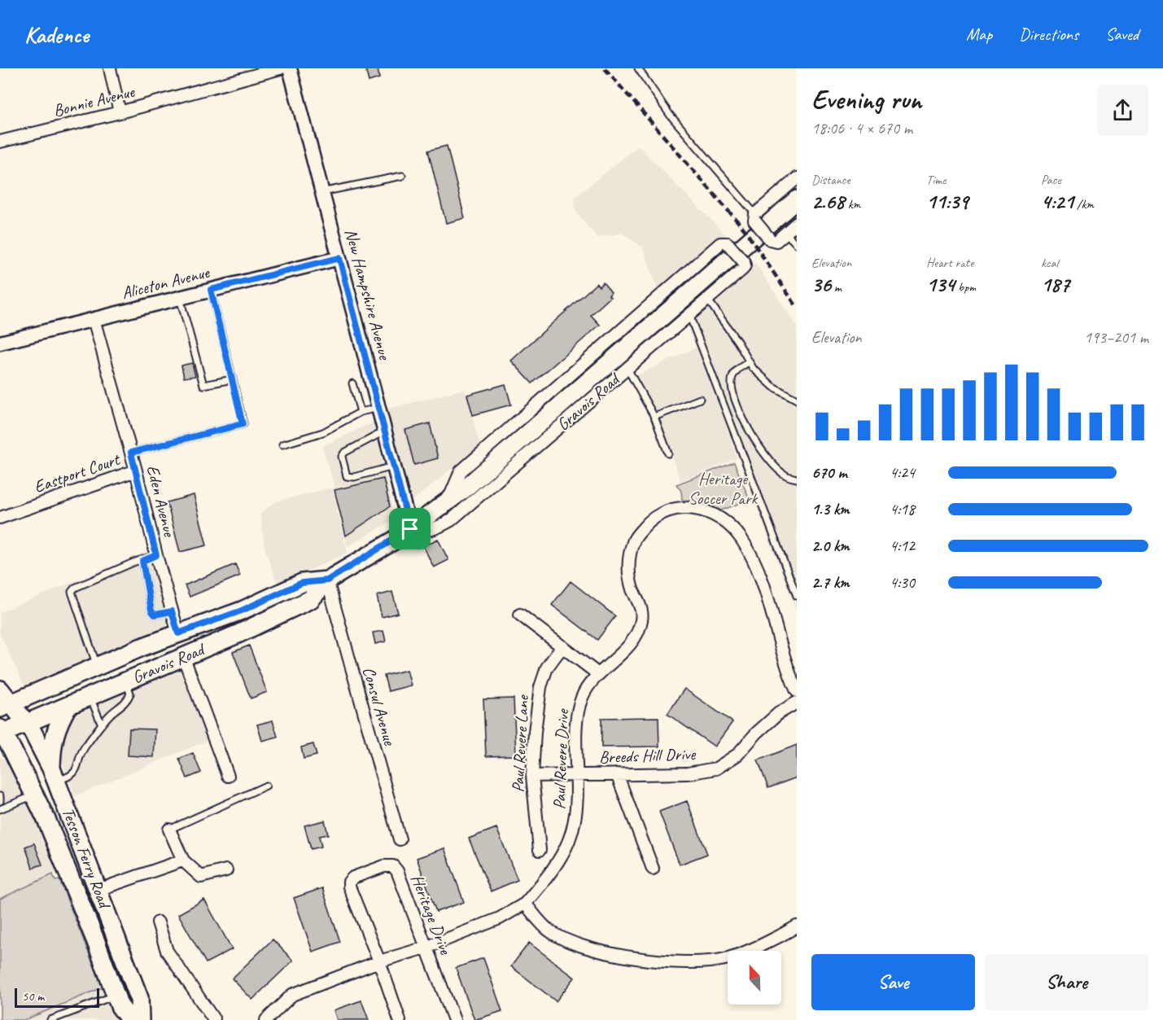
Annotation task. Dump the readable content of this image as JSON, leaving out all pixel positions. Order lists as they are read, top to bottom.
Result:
{
  "streets": {
    "main road": ["Gravois Road", "Tesson Ferry Road"],
    "street": [
      "Bonnie Avenue",
      "Aliceton Avenue",
      "New Hampshire Avenue",
      "Eastport Court",
      "Eden Avenue",
      "Consul Avenue",
      "Paul Revere Lane",
      "Breeds Hill Drive",
      "Paul Revere Drive",
      "Heritage Drive"
    ]
  },
  "crossings": [
    ["Aliceton Avenue", "New Hampshire Avenue"],
    ["Aliceton Avenue", "Eden Avenue"],
    ["New Hampshire Avenue", "Gravois Road"],
    ["Gravois Road", "Eden Avenue"],
    ["Gravois Road", "Consul Avenue"],
    ["Gravois Road", "Tesson Ferry Road"],
    ["Eastport Court", "Eden Avenue"],
    ["Paul Revere Lane", "Breeds Hill Drive"],
    ["Breeds Hill Drive", "Paul Revere Drive"],
    ["Paul Revere Drive", "Heritage Drive"]
  ],
  "parks": ["Heritage Soccer Park"],
  "scale_bar": "50 m",
  "north": "top",
  "page": {
    "header": "Kadence",
    "nav": ["Map", "Directions", "Saved"],
    "heading": ["Evening run", "18:06 · 4 × 670 m"],
    "stats": [
      ["Distance", "2.68 km"],
      ["Time", "11:39"],
      ["Pace", "4:21 /km"],
      ["Elevation", "36 m"],
      ["Heart rate", "134 bpm"],
      ["kcal", "187"]
    ],
    "chart": ["Elevation", "193–201 m"],
    "list": [
      {
        "name": "670 m",
        "note": "4:24"
      },
      {
        "name": "1.3 km",
        "note": "4:18"
      },
      {
        "name": "2.0 km",
        "note": "4:12"
      },
      {
        "name": "2.7 km",
        "note": "4:30"
      }
    ],
    "buttons": ["Save", "Share"],
    "scale": "50 m"
  }
}
